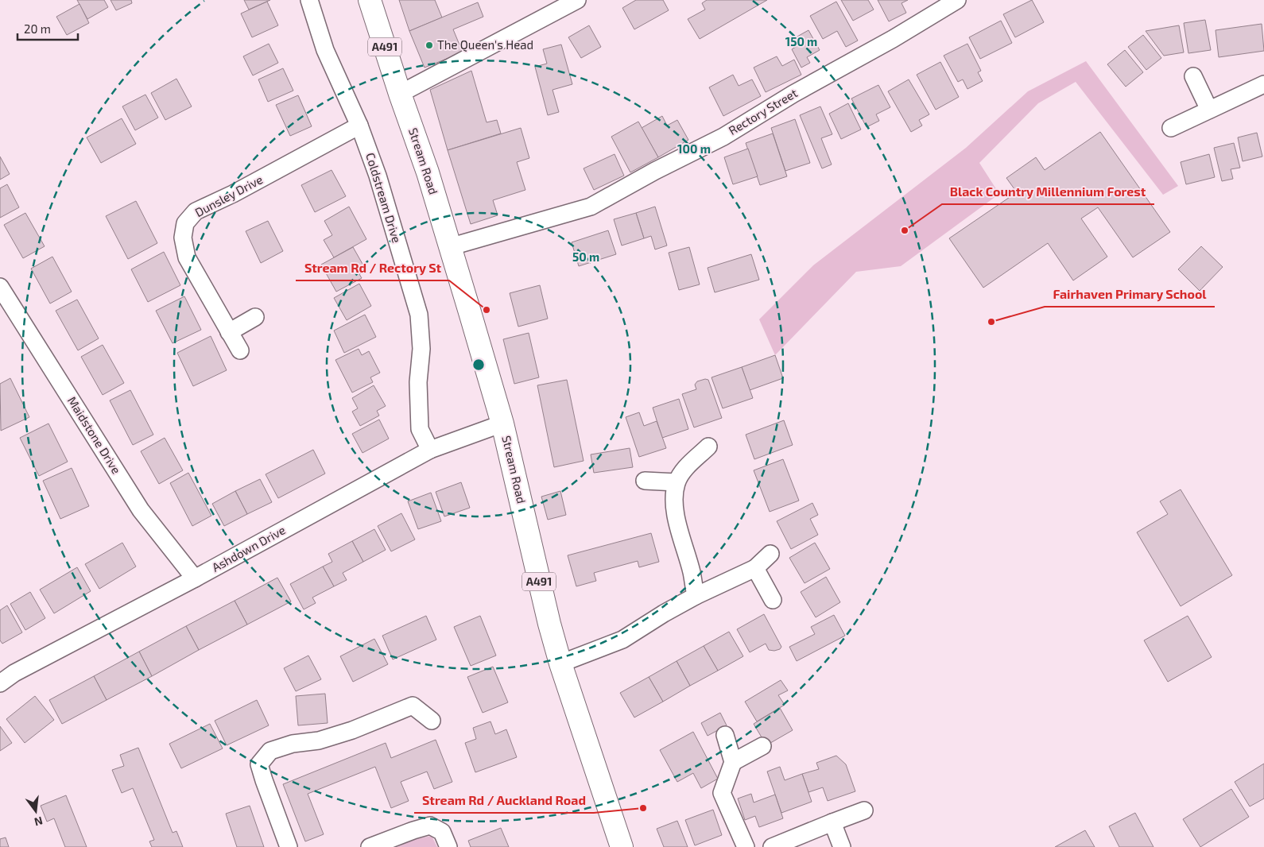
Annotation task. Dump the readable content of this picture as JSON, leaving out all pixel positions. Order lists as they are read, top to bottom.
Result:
{
  "streets": {
    "highway": ["A491", "Stream Road"],
    "street": [
      "Rectory Street",
      "Dunsley Drive",
      "Coldstream Drive",
      "Maidstone Drive",
      "Ashdown Drive"
    ]
  },
  "crossings": [
    ["A491", "Stream Road"],
    ["Rectory Street", "Stream Road"],
    ["Stream Road", "Ashdown Drive"],
    ["Dunsley Drive", "Coldstream Drive"],
    ["Coldstream Drive", "Ashdown Drive"],
    ["Maidstone Drive", "Ashdown Drive"]
  ],
  "places": [
    "The Queen's Head",
    "Black Country Millennium Forest",
    "Stream Rd / Rectory St",
    "Fairhaven Primary School",
    "Stream Rd / Auckland Road"
  ],
  "scale_bar": "20 m",
  "north": "bottom",
  "rings": ["150 m", "100 m", "50 m"]
}
